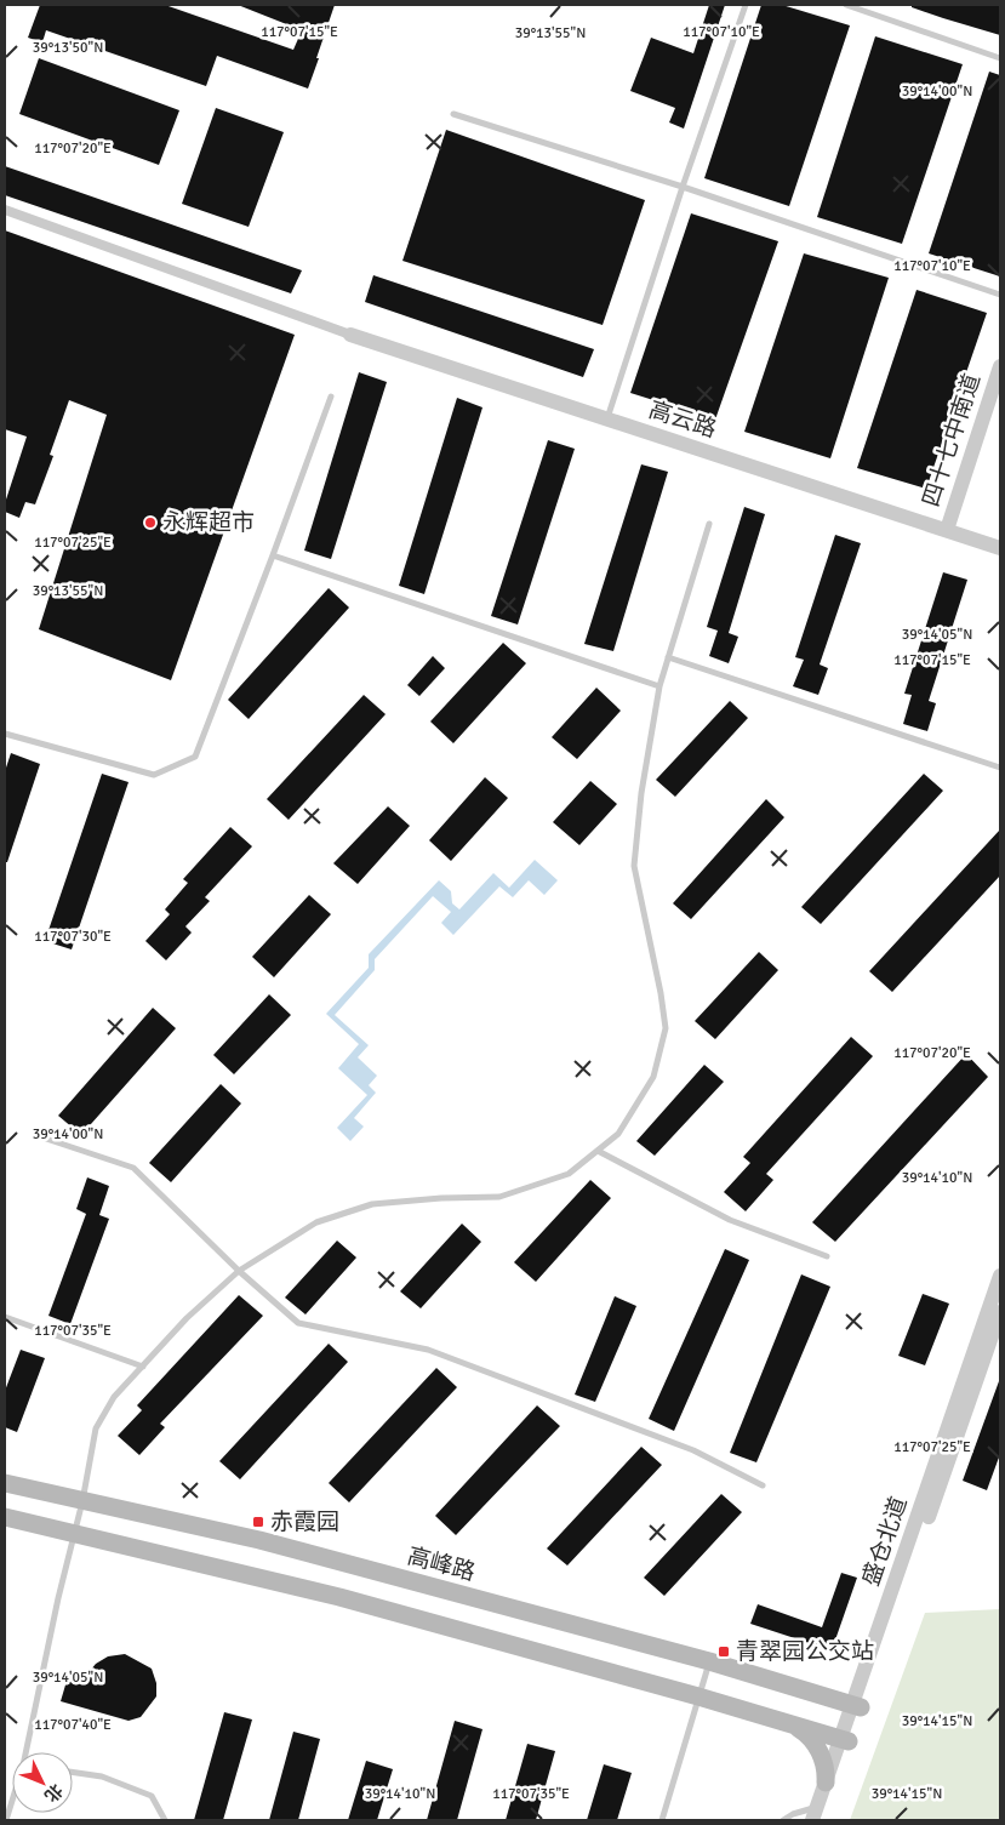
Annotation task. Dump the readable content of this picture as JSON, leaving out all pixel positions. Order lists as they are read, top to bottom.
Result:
{
  "streets": {
    "main road": ["高峰路"],
    "street": ["高云路", "四十七中南道", "盛仓北道"]
  },
  "crossings": [
    ["高云路", "四十七中南道"],
    ["盛仓北道", "高峰路"]
  ],
  "places": {
    "other": ["永辉超市"],
    "transit": ["赤霞园", "青翠园公交站"]
  },
  "north": "bottom right",
  "coordinates": [
    "117°07'15\"E",
    "117°07'10\"E",
    "39°13'55\"N",
    "39°13'50\"N",
    "39°14'00\"N",
    "117°07'20\"E",
    "117°07'25\"E",
    "39°14'05\"N",
    "117°07'30\"E",
    "39°14'10\"N",
    "117°07'35\"E",
    "39°14'15\"N",
    "117°07'40\"E"
  ]
}
